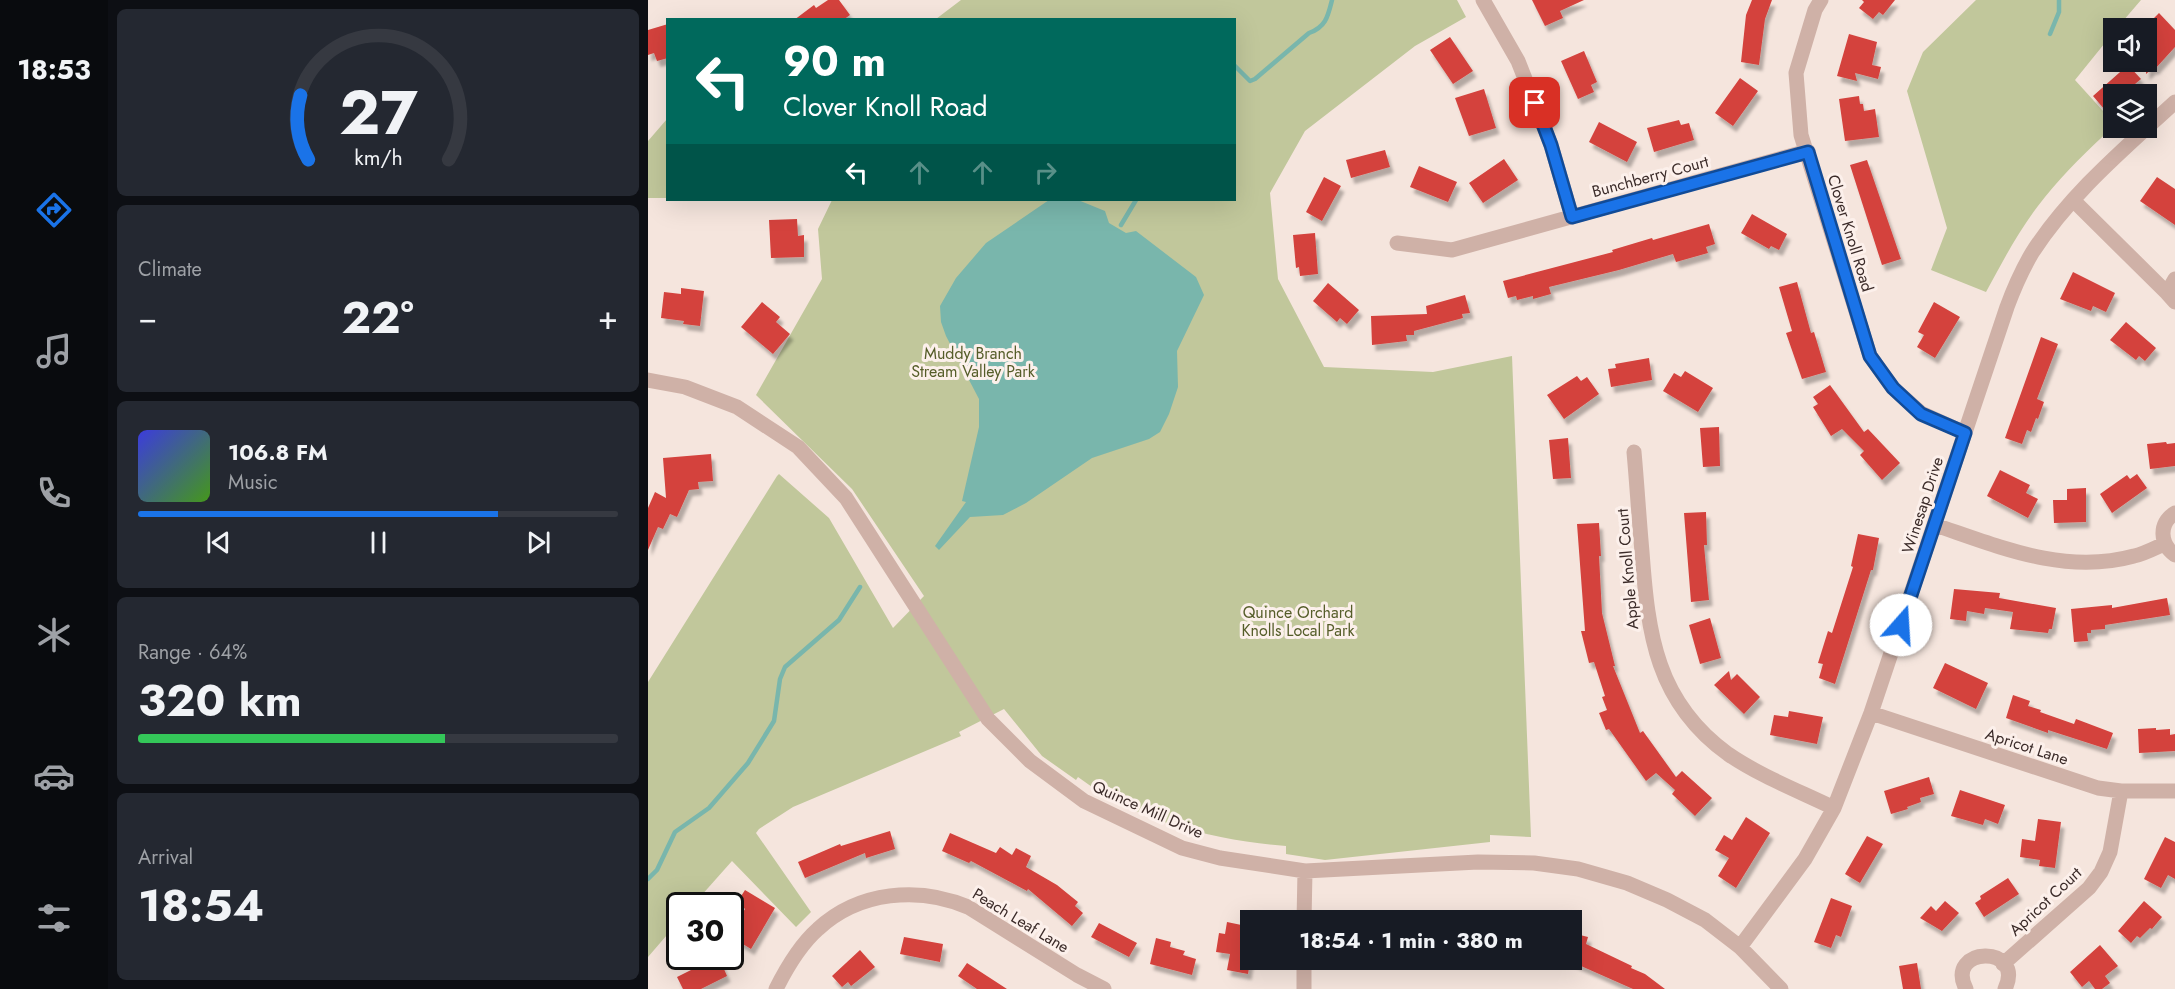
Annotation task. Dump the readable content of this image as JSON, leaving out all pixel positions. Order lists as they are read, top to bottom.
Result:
{
  "streets": {
    "street": [
      "Bunchberry Court",
      "Clover Knoll Road",
      "Winesap Drive",
      "Apple Knoll Court",
      "Apricot Lane",
      "Quince Mill Drive",
      "Apricot Court",
      "Peach Leaf Lane"
    ]
  },
  "crossings": [
    ["Bunchberry Court", "Clover Knoll Road"],
    ["Clover Knoll Road", "Winesap Drive"],
    ["Winesap Drive", "Apple Knoll Court"],
    ["Winesap Drive", "Apricot Lane"],
    ["Winesap Drive", "Quince Mill Drive"],
    ["Apricot Lane", "Apricot Court"]
  ],
  "parks": ["Muddy Branch Stream Valley Park", "Quince Orchard Knolls Local Park"],
  "page": {
    "tabs": "18:53",
    "turn": ["90 m", "Clover Knoll Road"],
    "tile": [
      "Climate",
      ["Range · 64%", "320 km"],
      ["Arrival", "18:54"]
    ],
    "heat": ["−", "22°", "+"],
    "song": ["106.8 FM", "Music"],
    "limit": "30",
    "trip": "18:54 · 1 min · 380 m",
    "gauge": ["27", "km/h"]
  }
}
